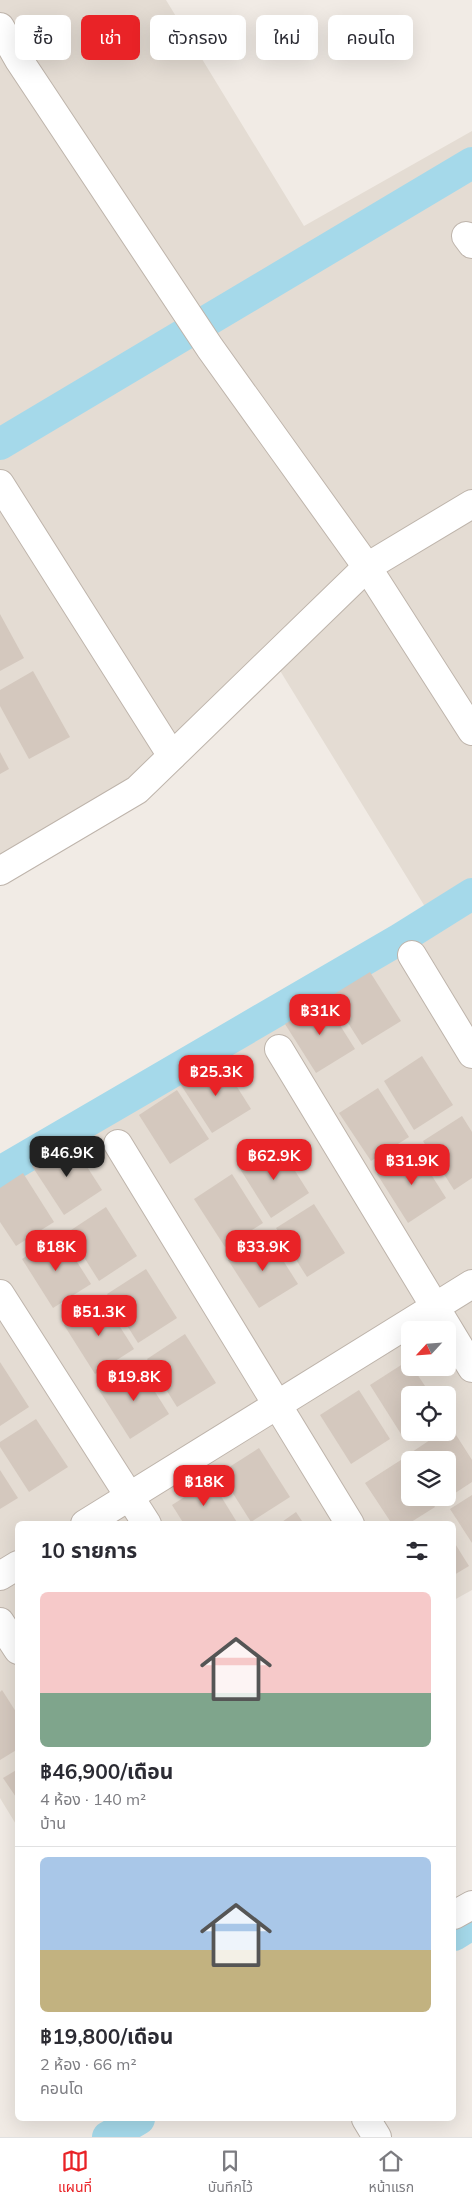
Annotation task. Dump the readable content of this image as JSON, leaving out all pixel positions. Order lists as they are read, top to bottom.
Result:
{
  "north": "bottom left",
  "page": {
    "chip": [
      "ซื้อ",
      "เช่า",
      "ตัวกรอง",
      "ใหม่",
      "คอนโด"
    ],
    "price": [
      "฿31K",
      "฿25.3K",
      "฿46.9K",
      "฿62.9K",
      "฿31.9K",
      "฿18K",
      "฿33.9K",
      "฿51.3K",
      "฿19.8K",
      "฿18K"
    ],
    "heading": "10 รายการ",
    "list": [
      {
        "name": "฿46,900/เดือน",
        "note": "4 ห้อง · 140 m² · บ้าน"
      },
      {
        "name": "฿19,800/เดือน",
        "note": "2 ห้อง · 66 m² · คอนโด"
      }
    ],
    "tabs": ["แผนที่", "บันทึกไว้", "หน้าแรก"]
  }
}
